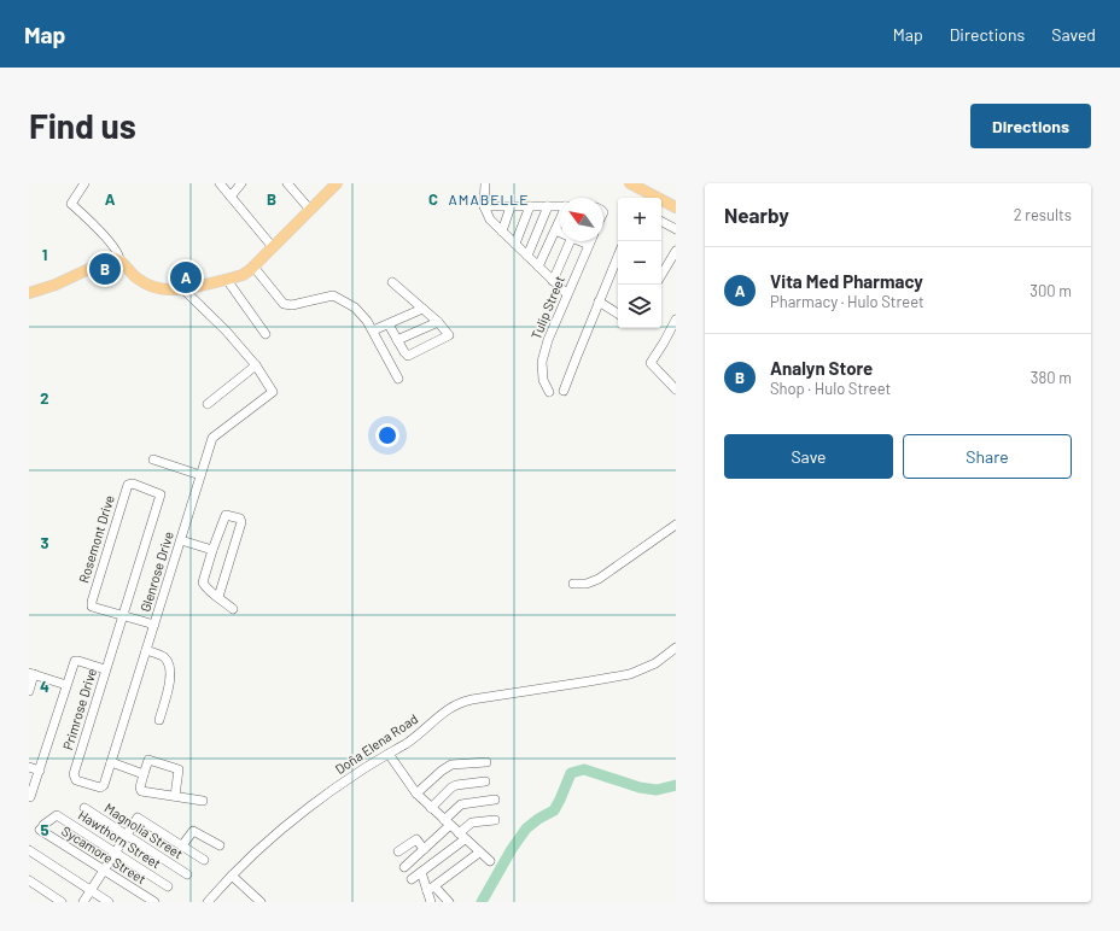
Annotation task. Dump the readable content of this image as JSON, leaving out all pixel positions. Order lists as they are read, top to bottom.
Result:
{
  "streets": {
    "street": [
      "Tulip Street",
      "Rosemont Drive",
      "Glenrose Drive",
      "Primrose Drive",
      "Doña Elena Road",
      "Magnolia Street",
      "Hawthorn Street",
      "Sycamore Street"
    ]
  },
  "crossings": [
    ["Rosemont Drive", "Primrose Drive"],
    ["Glenrose Drive", "Primrose Drive"],
    ["Hawthorn Street", "Sycamore Street"]
  ],
  "districts": ["AMABELLE"],
  "north": "top left",
  "page": {
    "header": "Map",
    "nav": ["Map", "Directions", "Saved"],
    "buttons": [
      "Directions",
      ["Save", "Share"]
    ],
    "title": "Find us",
    "heading": ["Nearby", "2 results"],
    "map_buttons": ["+", "−"],
    "list": [
      {
        "mark": "A",
        "name": "Vita Med Pharmacy",
        "note": "Pharmacy · Hulo Street",
        "value": "300 m"
      },
      {
        "mark": "B",
        "name": "Analyn Store",
        "note": "Shop · Hulo Street",
        "value": "380 m"
      }
    ],
    "pins": ["B", "A"]
  },
  "grid": {
    "columns": ["A", "B", "C"],
    "rows": [
      "1",
      "2",
      "3",
      "4",
      "5"
    ]
  }
}
